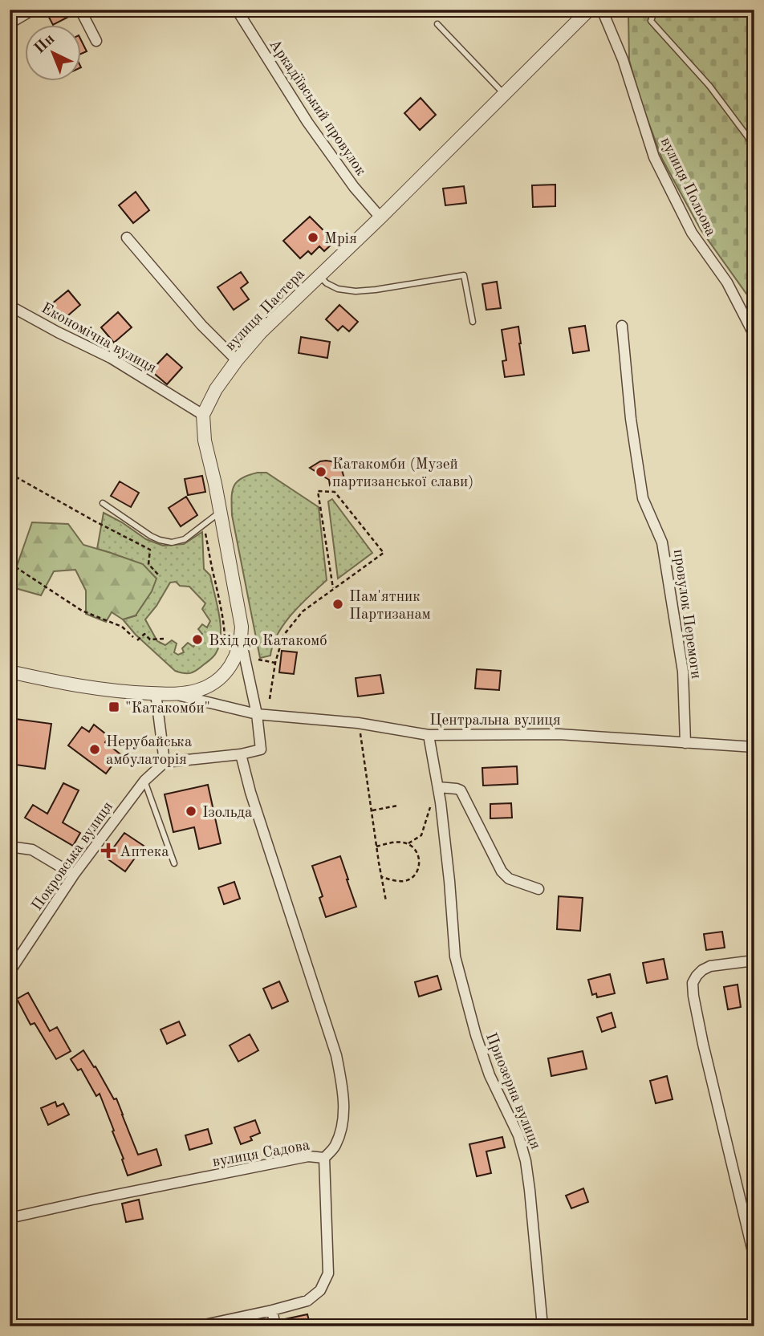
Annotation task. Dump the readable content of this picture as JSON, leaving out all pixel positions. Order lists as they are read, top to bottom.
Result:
{
  "streets": {
    "street": [
      "Аркадіївський провулок",
      "вулиця Польова",
      "вулиця Пастера",
      "Економічна вулиця",
      "провулок Перемоги",
      "Центральна вулиця",
      "Покровська вулиця",
      "Приозерна вулиця",
      "вулиця Садова"
    ]
  },
  "crossings": [
    ["Аркадіївський провулок", "вулиця Пастера"],
    ["вулиця Пастера", "Економічна вулиця"],
    ["провулок Перемоги", "Центральна вулиця"],
    ["Центральна вулиця", "Приозерна вулиця"]
  ],
  "places": {
    "other": [
      "Мрія",
      "Катакомби (Музей партизанської слави)",
      "Пам'ятник Партизанам",
      "Вхід до Катакомб",
      "Нерубайська амбулаторія",
      "Ізольда"
    ],
    "transit": ["\"Катакомби\""],
    "health": ["Аптека"]
  },
  "north": "top left"
}
